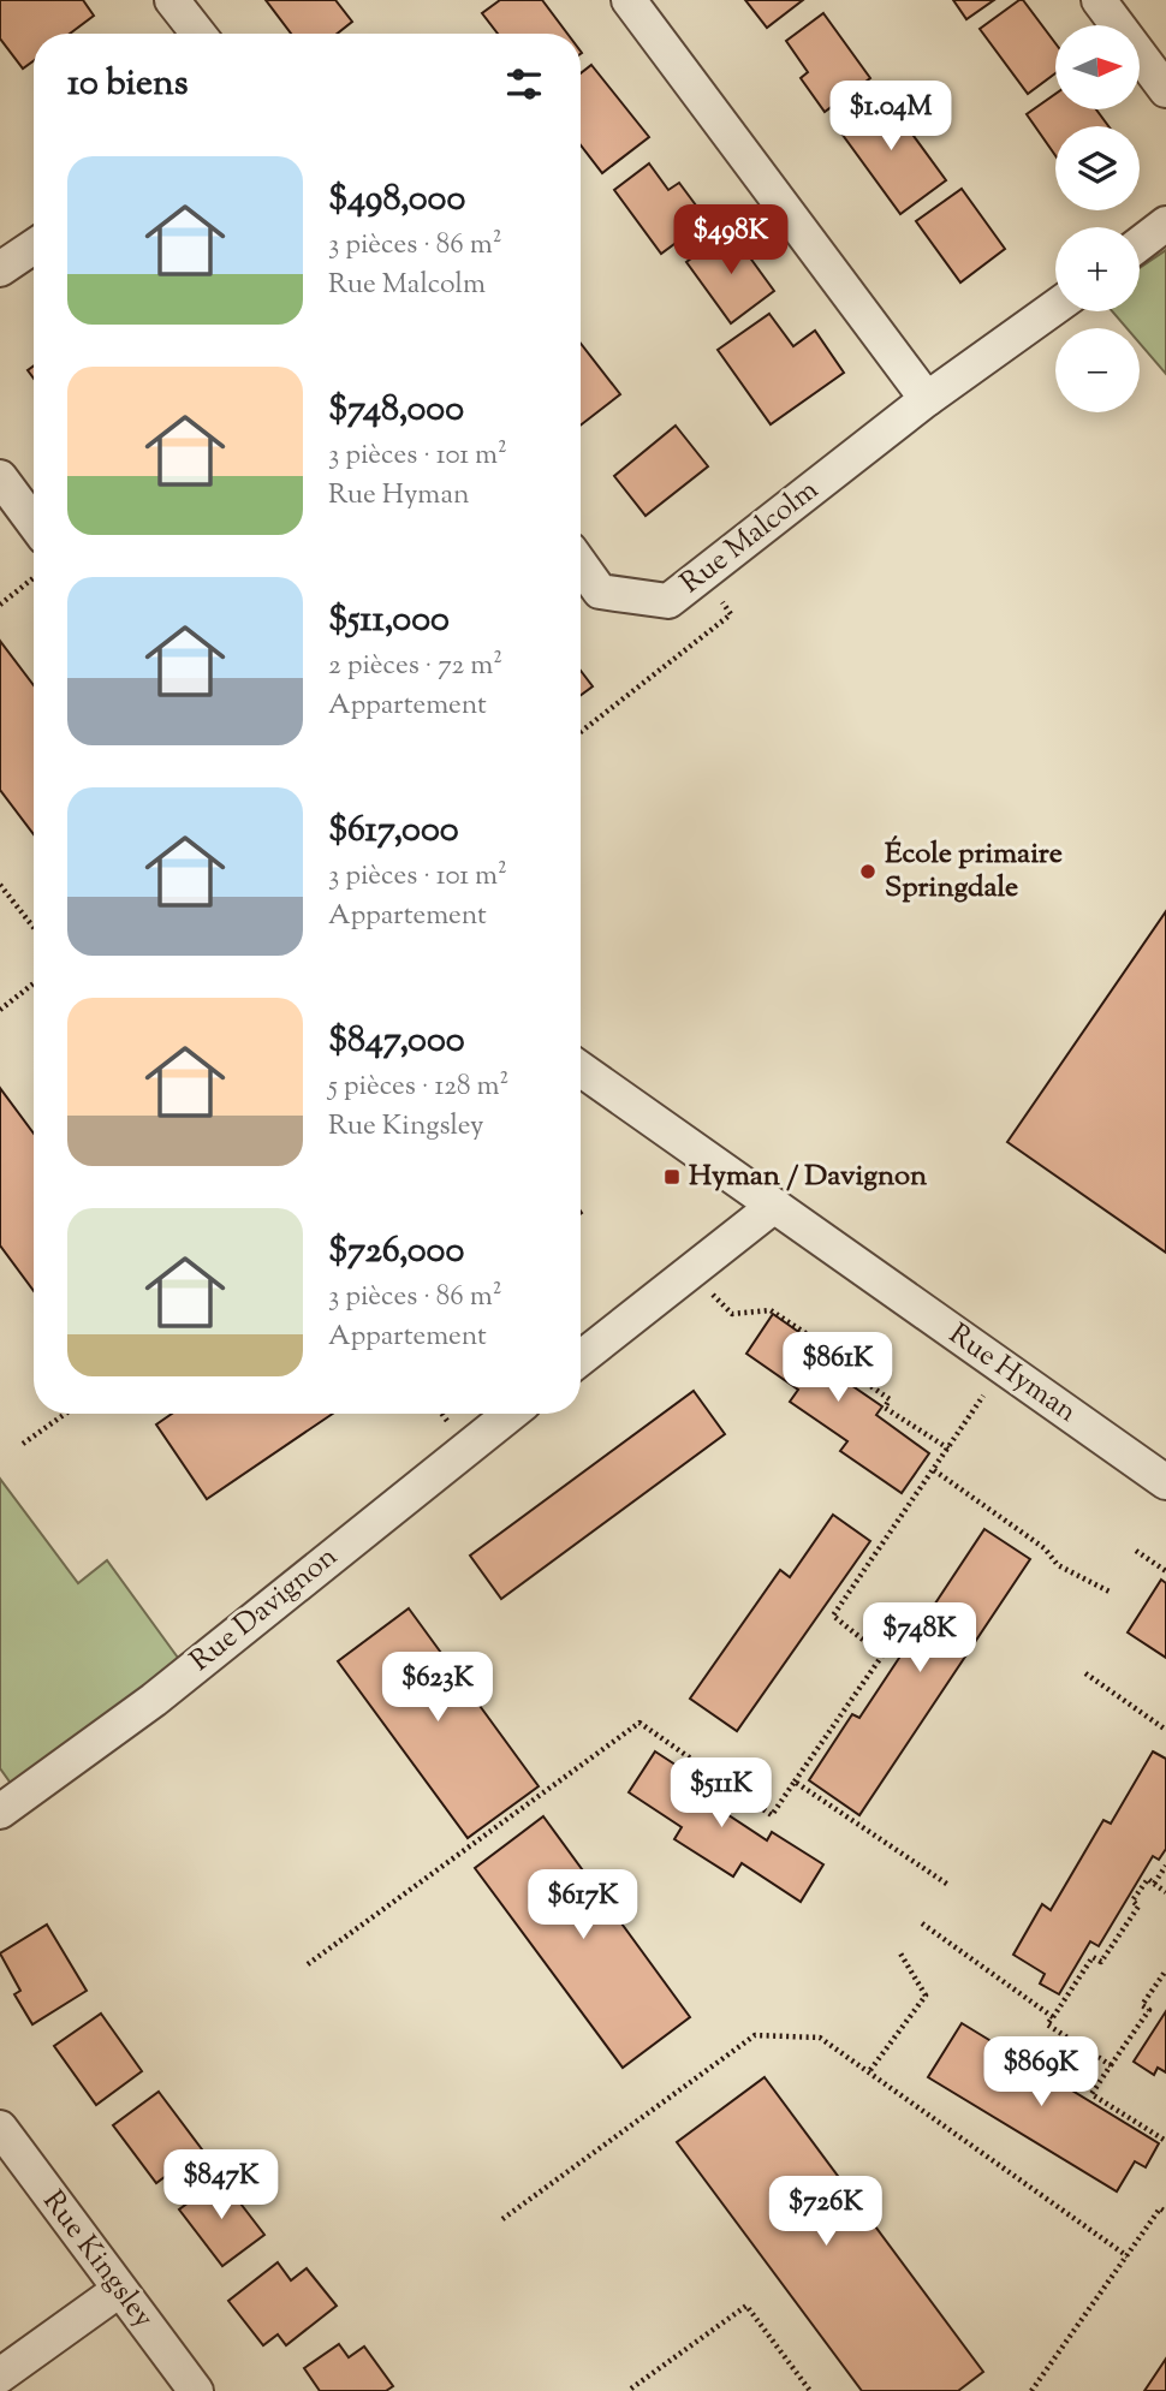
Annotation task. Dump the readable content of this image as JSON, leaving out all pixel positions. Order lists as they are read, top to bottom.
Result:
{
  "streets": {
    "street": [
      "Rue Malcolm",
      "Rue Hyman",
      "Rue Davignon",
      "Rue Kingsley"
    ]
  },
  "places": {
    "other": ["École primaire Springdale"],
    "transit": ["Hyman / Davignon"]
  },
  "north": "right",
  "page": {
    "map_buttons": ["+", "−"],
    "heading": "10 biens",
    "price": [
      "$1.04M",
      "$498K",
      "$861K",
      "$748K",
      "$623K",
      "$511K",
      "$617K",
      "$869K",
      "$847K",
      "$726K"
    ],
    "list": [
      {
        "name": "$498,000",
        "note": "3 pièces · 86 m² · Rue Malcolm"
      },
      {
        "name": "$748,000",
        "note": "3 pièces · 101 m² · Rue Hyman"
      },
      {
        "name": "$511,000",
        "note": "2 pièces · 72 m² · Appartement"
      },
      {
        "name": "$617,000",
        "note": "3 pièces · 101 m² · Appartement"
      },
      {
        "name": "$847,000",
        "note": "5 pièces · 128 m² · Rue Kingsley"
      },
      {
        "name": "$726,000",
        "note": "3 pièces · 86 m² · Appartement"
      }
    ]
  }
}
